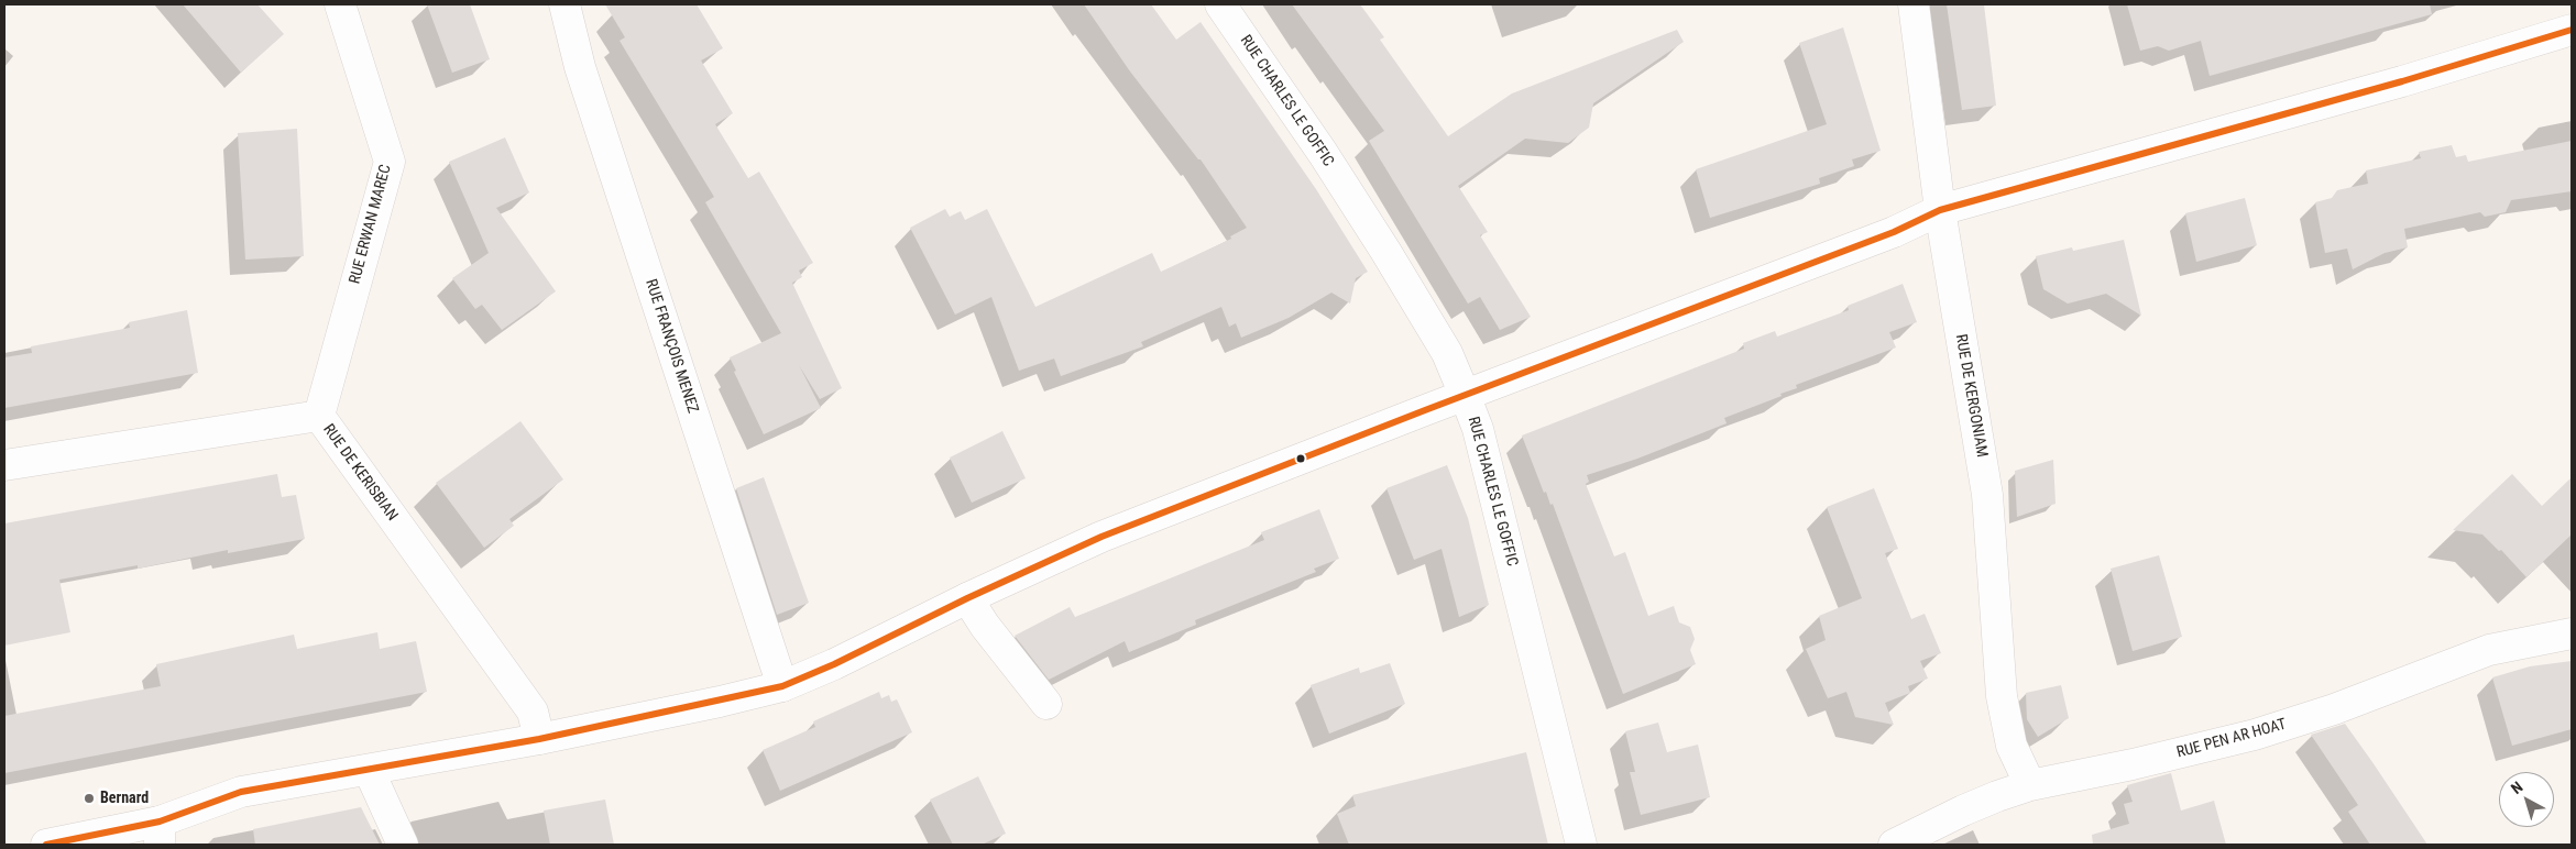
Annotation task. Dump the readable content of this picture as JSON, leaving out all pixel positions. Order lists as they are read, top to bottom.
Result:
{
  "streets": {
    "street": [
      "RUE CHARLES LE GOFFIC",
      "RUE ERWAN MAREC",
      "RUE FRANÇOIS MENEZ",
      "RUE DE KERGONIAM",
      "RUE DE KERISBIAN",
      "RUE PEN AR HOAT"
    ]
  },
  "crossings": [
    ["RUE ERWAN MAREC", "RUE DE KERISBIAN"],
    ["RUE DE KERGONIAM", "RUE PEN AR HOAT"]
  ],
  "places": ["Bernard"],
  "north": "top left"
}
